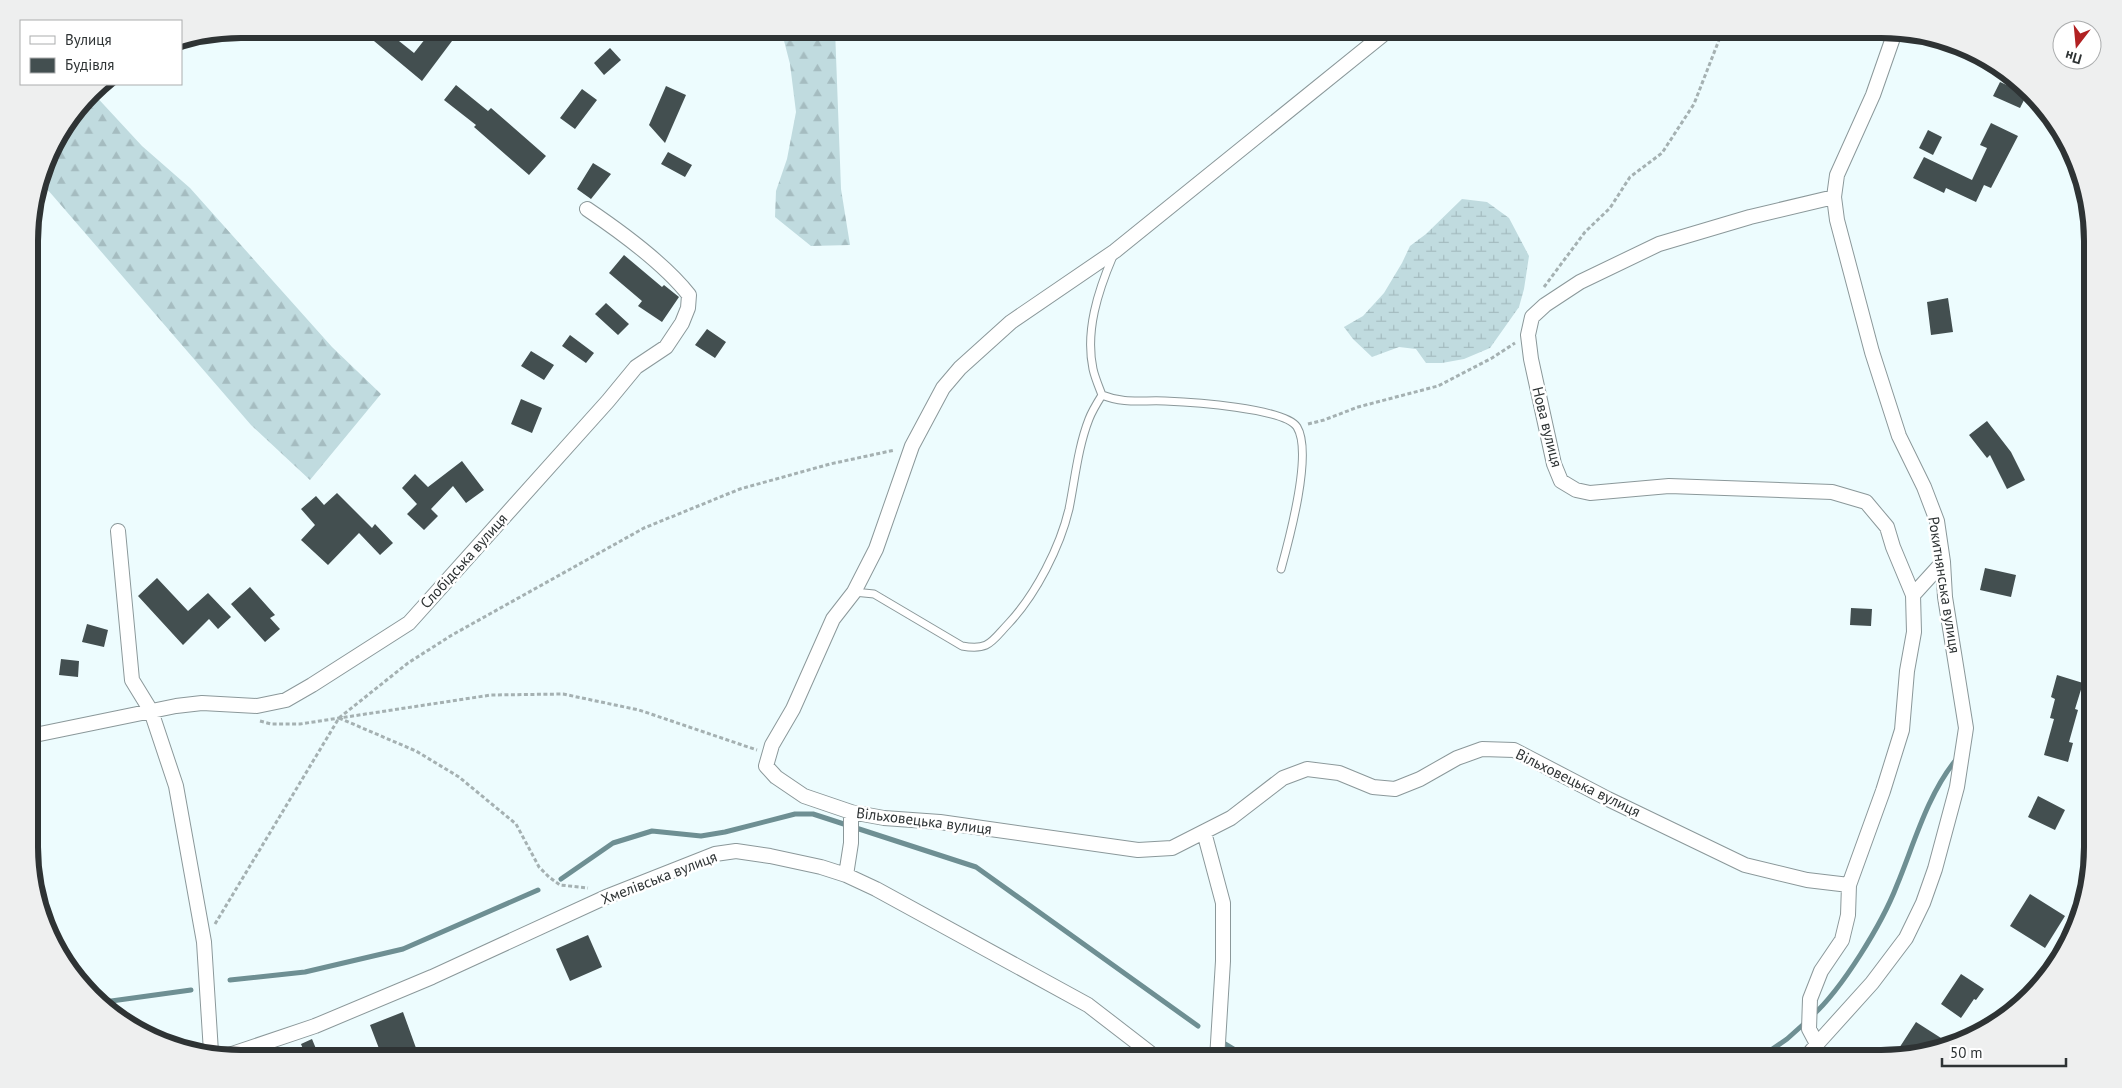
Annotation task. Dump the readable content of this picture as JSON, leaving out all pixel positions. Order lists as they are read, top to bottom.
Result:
{
  "streets": {
    "street": [
      "Нова вулиця",
      "Слобідська вулиця",
      "Рокитнянська вулиця",
      "Вільховецька вулиця",
      "Хмелівська вулиця"
    ]
  },
  "legend": ["Вулиця", "Будівля"],
  "scale_bar": "50 m",
  "north": "bottom"
}
